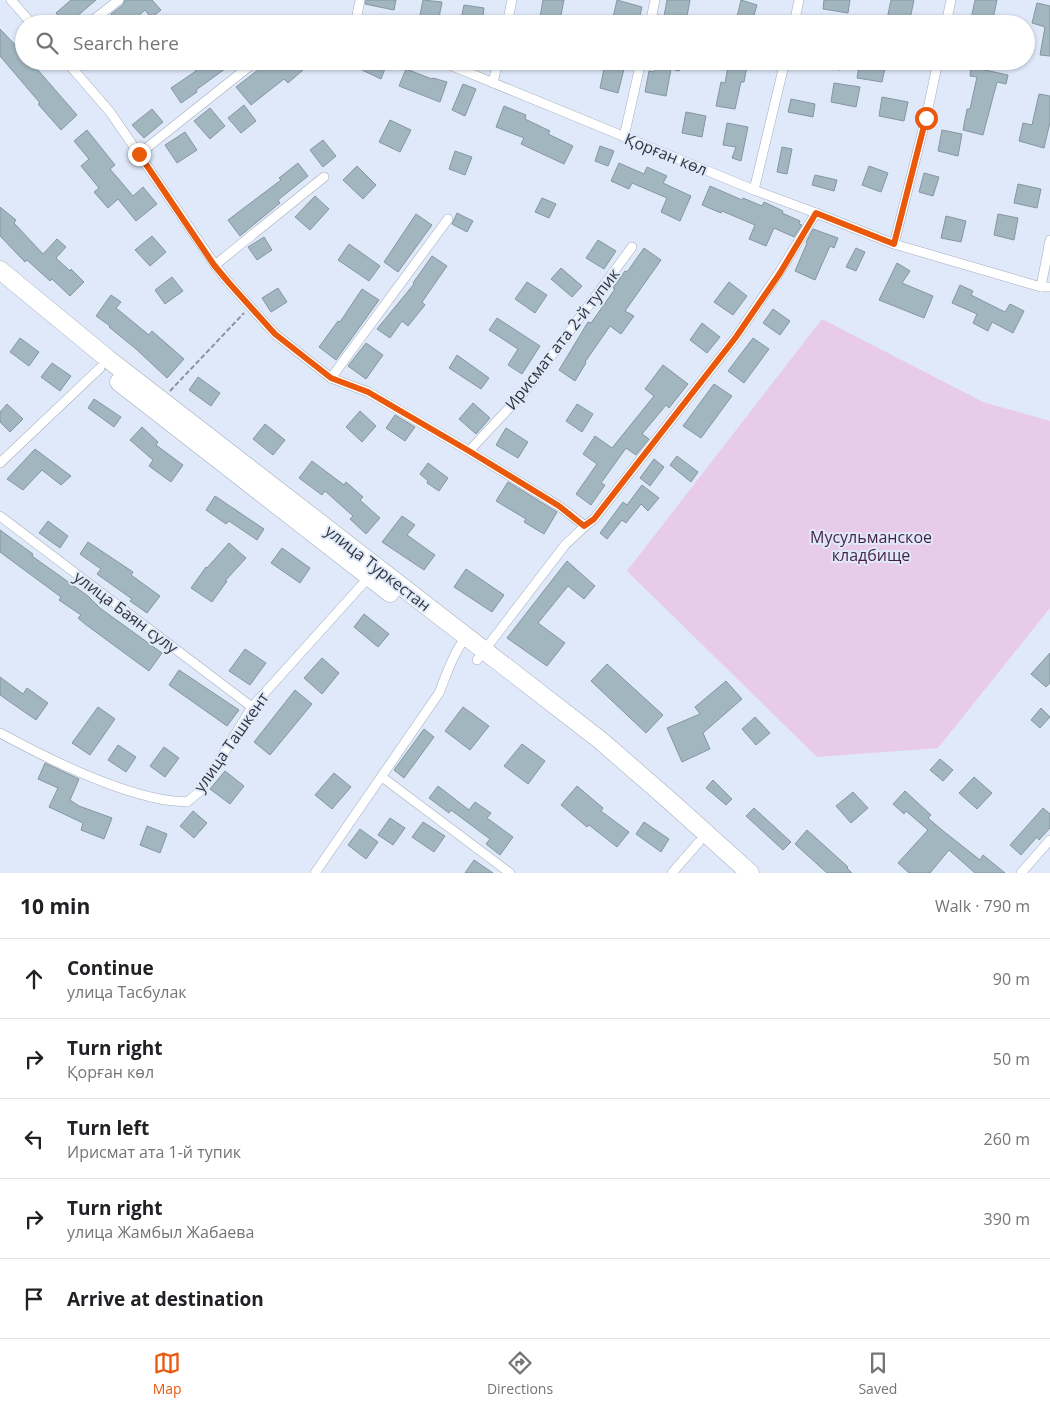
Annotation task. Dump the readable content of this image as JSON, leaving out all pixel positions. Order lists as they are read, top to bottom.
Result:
{
  "streets": {
    "highway": ["улица Туркестан"],
    "street": [
      "Қорған көл",
      "Ирисмат ата 2-й тупик",
      "улица Баян сулу",
      "улица Ташкент"
    ]
  },
  "crossings": [
    ["улица Туркестан", "улица Ташкент"],
    ["улица Баян сулу", "улица Ташкент"]
  ],
  "parks": ["Мусульманское кладбище"],
  "page": {
    "search": "Search here",
    "heading": ["10 min", "Walk · 790 m"],
    "list": [
      ["Continue", "улица Тасбулак", "90 m"],
      ["Turn right", "Қорған көл", "50 m"],
      ["Turn left", "Ирисмат ата 1-й тупик", "260 m"],
      ["Turn right", "улица Жамбыл Жабаева", "390 m"],
      "Arrive at destination"
    ],
    "nav": ["Map", "Directions", "Saved"]
  }
}
